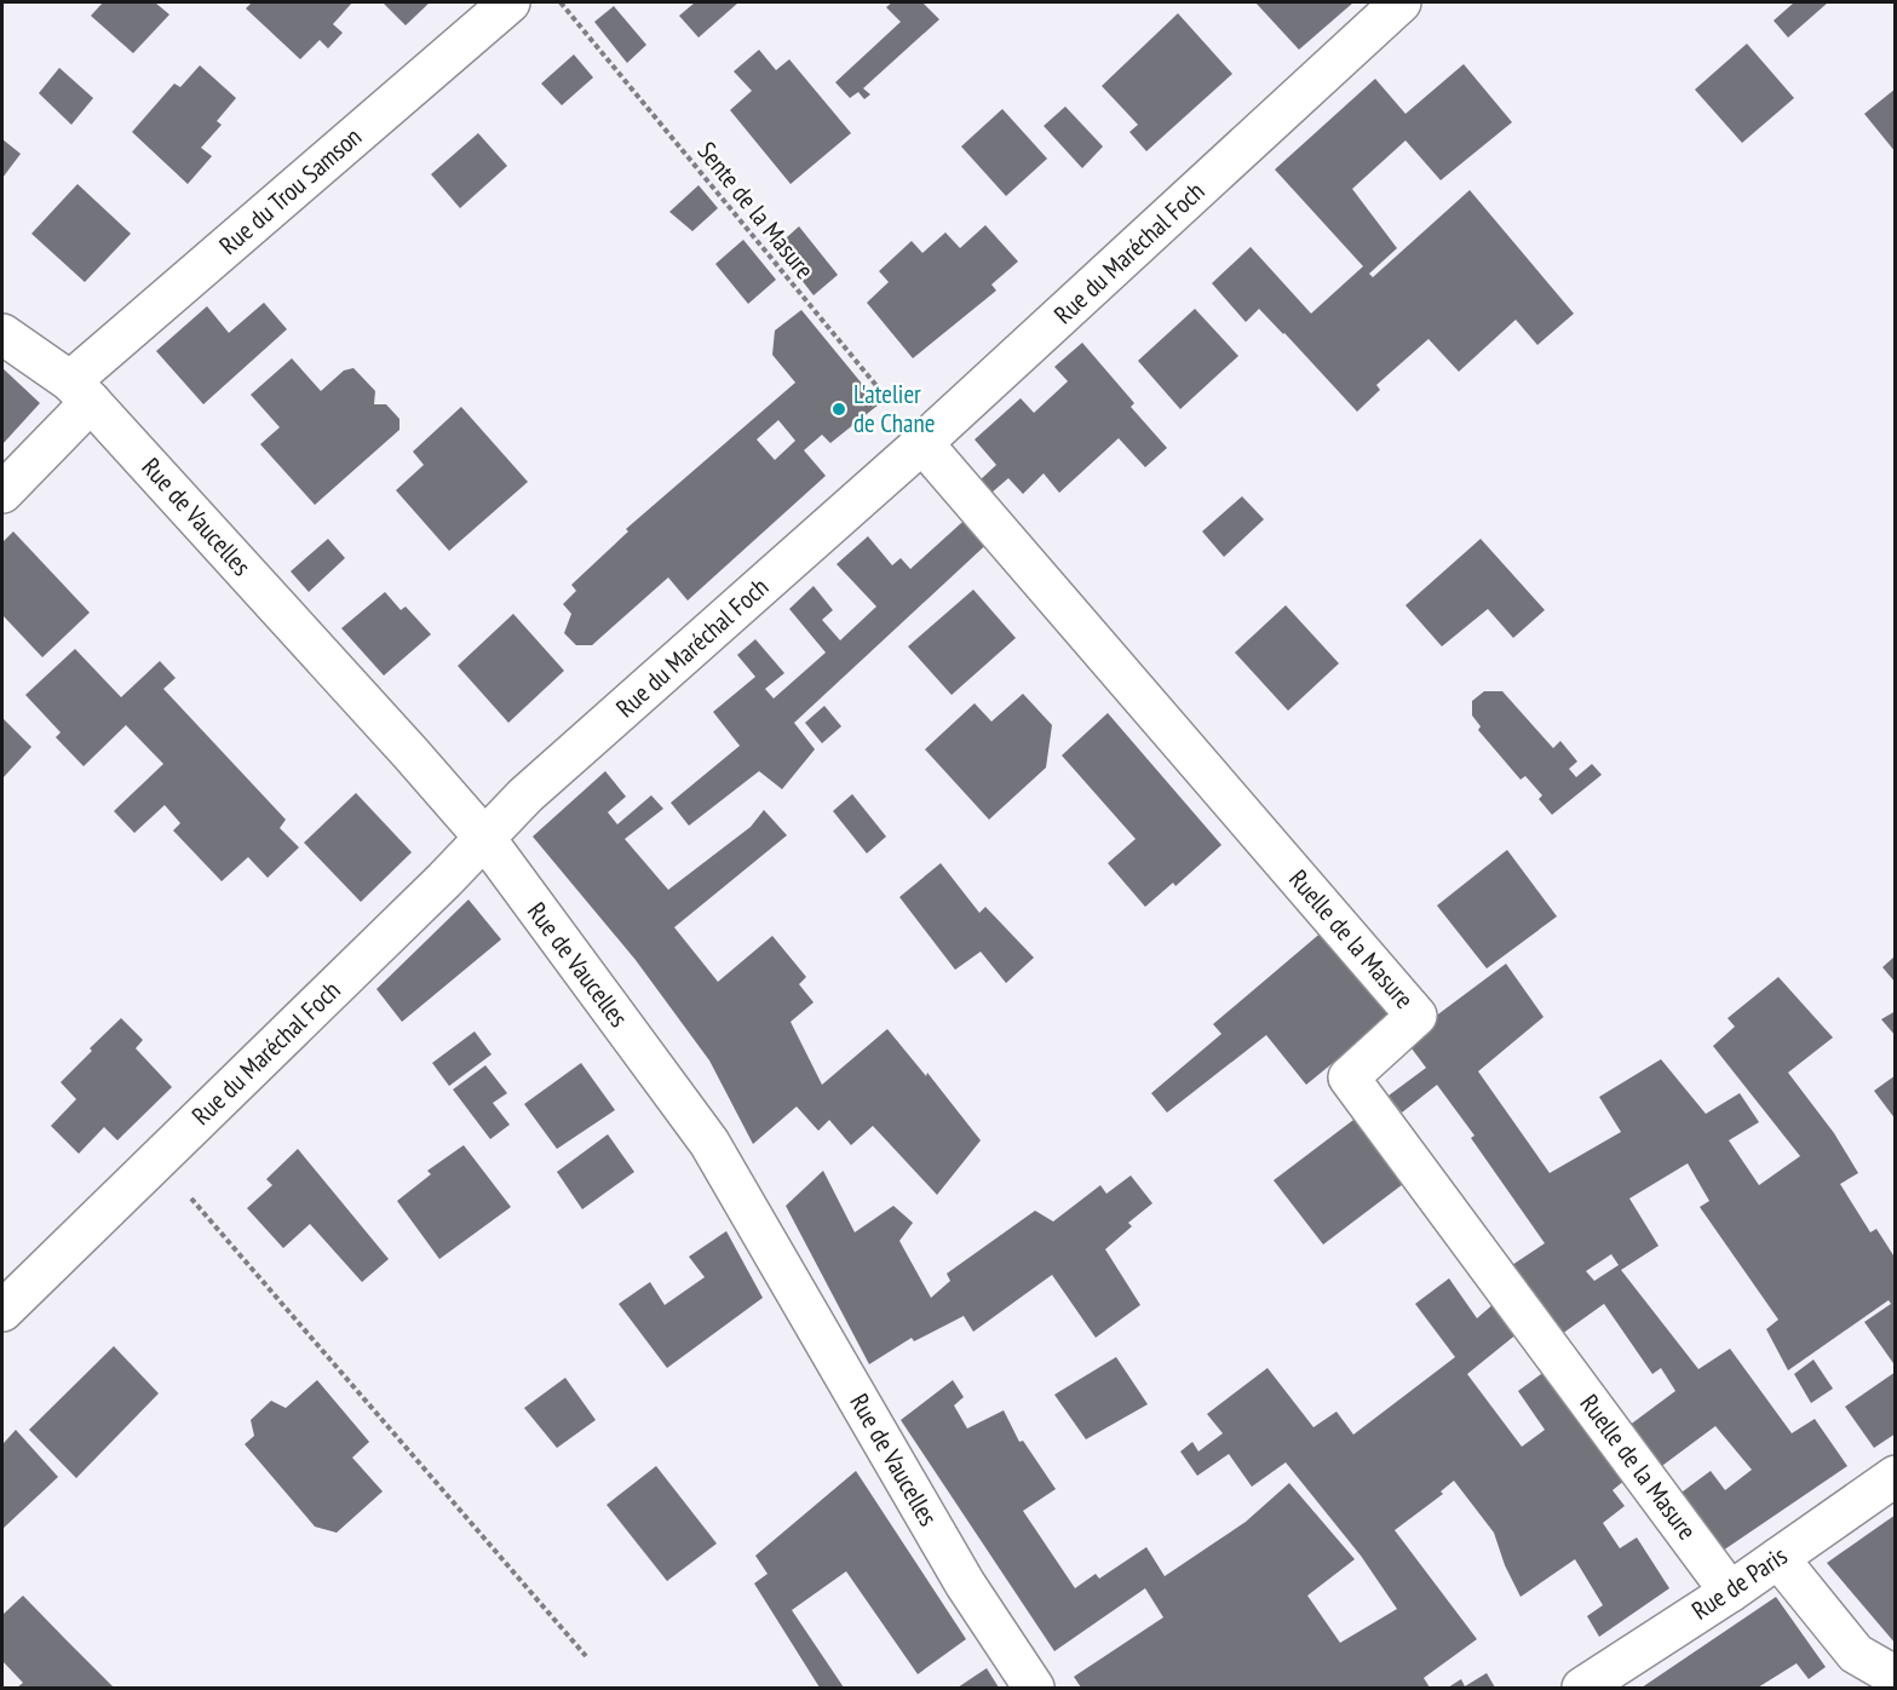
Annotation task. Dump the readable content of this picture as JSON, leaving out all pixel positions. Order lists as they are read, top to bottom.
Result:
{
  "streets": {
    "street": [
      "Rue du Trou Samson",
      "Rue du Maréchal Foch",
      "Rue de Vaucelles",
      "Ruelle de la Masure",
      "Rue de Paris"
    ],
    "path": ["Sente de la Masure"]
  },
  "crossings": [
    ["Rue du Trou Samson", "Rue de Vaucelles"],
    ["Sente de la Masure", "Rue du Maréchal Foch"],
    ["Sente de la Masure", "Ruelle de la Masure"],
    ["Rue du Maréchal Foch", "Rue de Vaucelles"],
    ["Rue du Maréchal Foch", "Ruelle de la Masure"],
    ["Ruelle de la Masure", "Rue de Paris"]
  ],
  "places": ["L'atelier de Chane"]
}
